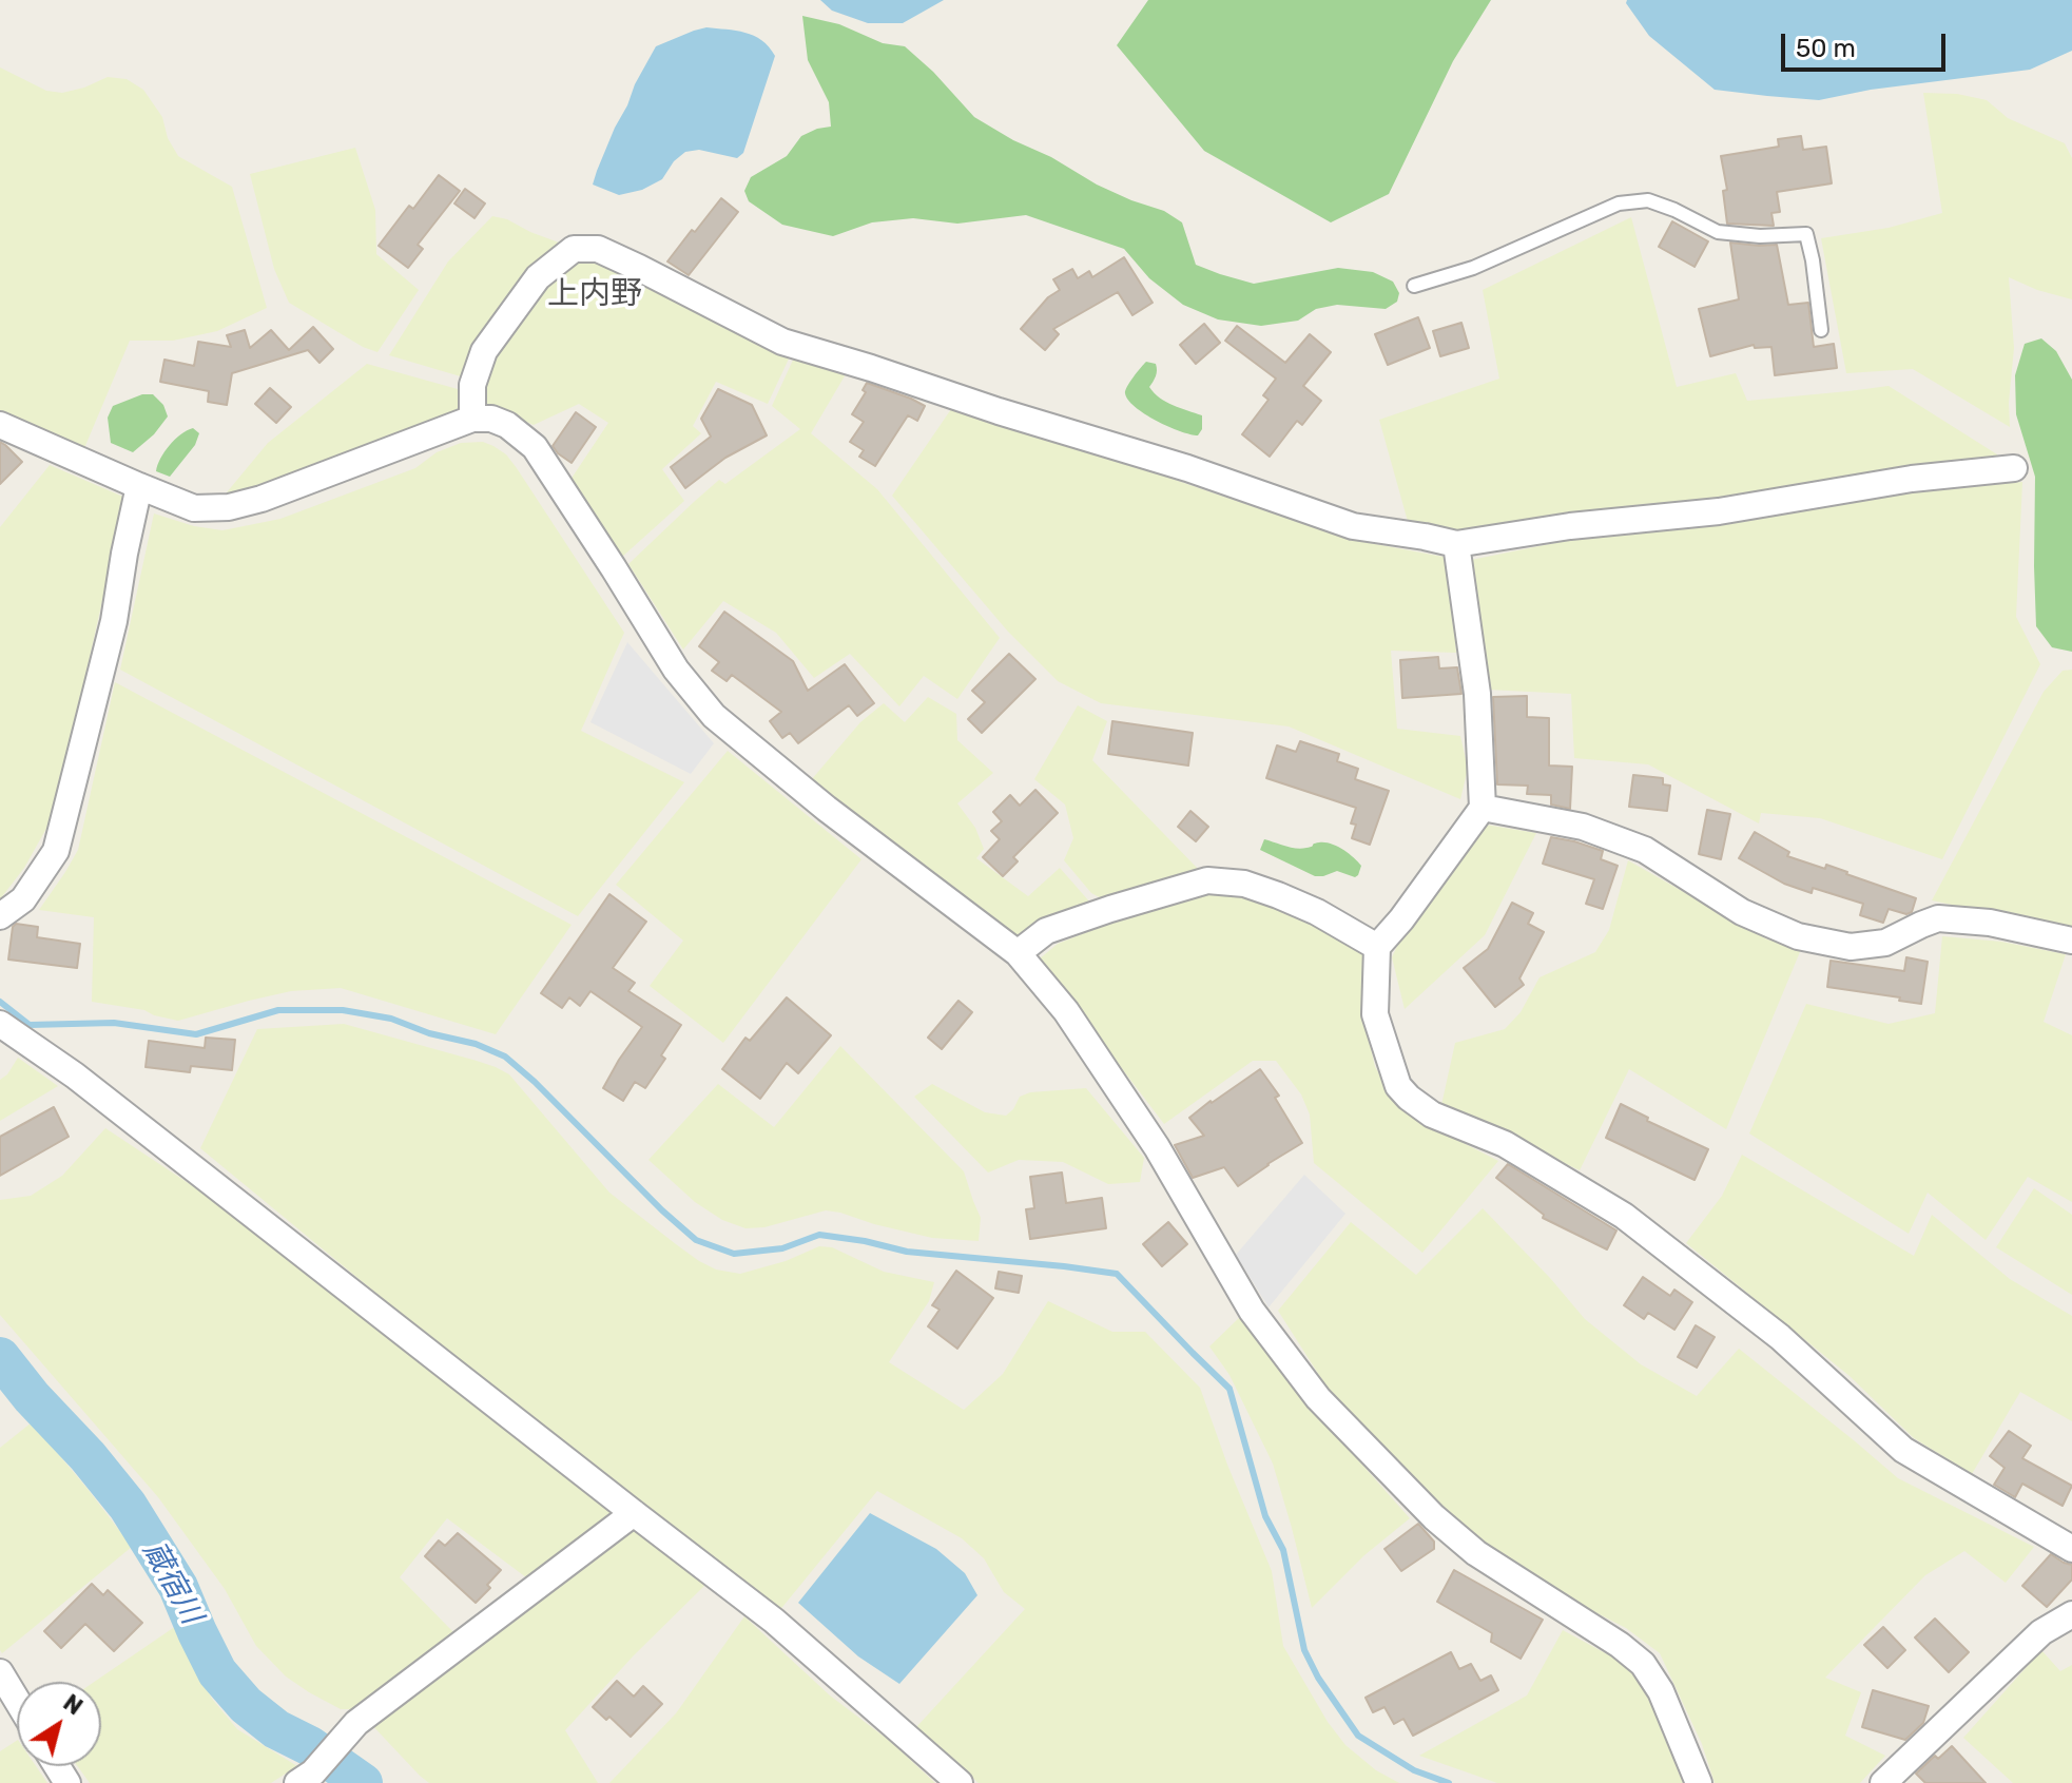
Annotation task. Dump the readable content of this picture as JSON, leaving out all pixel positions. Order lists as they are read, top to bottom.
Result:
{
  "districts": ["上内野"],
  "water": ["蔵宿川"],
  "scale_bar": "50 m",
  "north": "top right"
}
